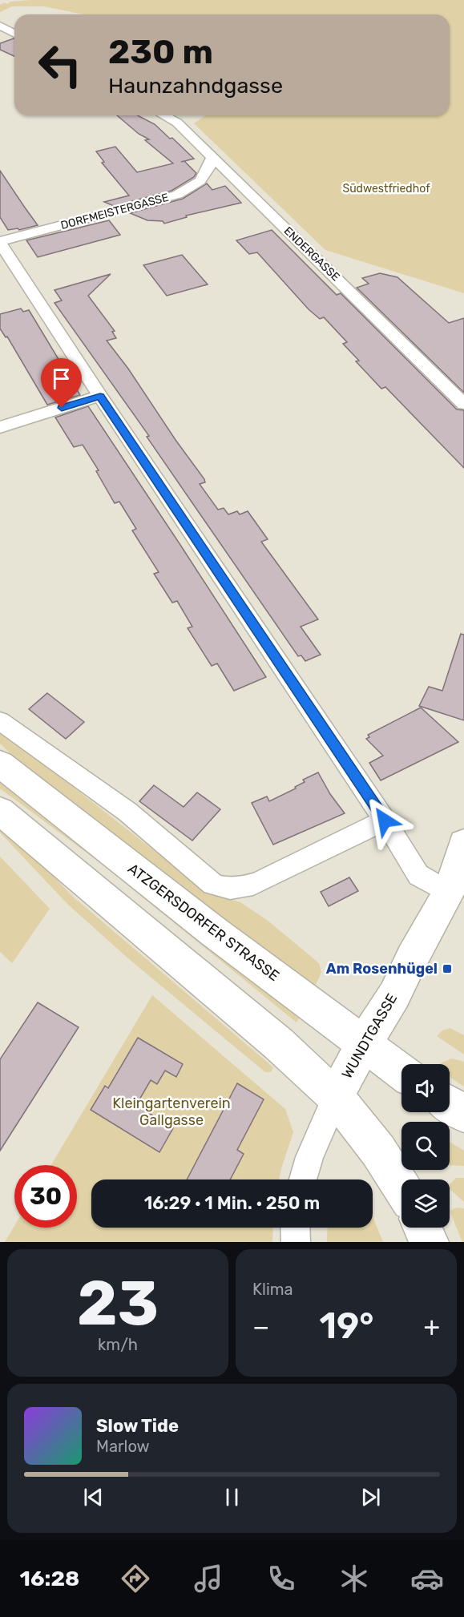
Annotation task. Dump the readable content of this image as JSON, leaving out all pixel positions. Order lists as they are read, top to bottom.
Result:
{
  "streets": {
    "main road": ["ATZGERSDORFER STRASSE", "WUNDTGASSE"],
    "street": ["DORFMEISTERGASSE", "ENDERGASSE"]
  },
  "crossings": [
    ["DORFMEISTERGASSE", "ENDERGASSE"],
    ["ATZGERSDORFER STRASSE", "WUNDTGASSE"]
  ],
  "parks": ["Südwestfriedhof", "Kleingartenverein Gallgasse"],
  "places": {
    "transit": ["Am Rosenhügel"]
  },
  "page": {
    "turn": ["230 m", "Haunzahndgasse"],
    "limit": "30",
    "trip": "16:29 · 1 Min. · 250 m",
    "tile": [
      ["23", "km/h"],
      "Klima"
    ],
    "heat": ["−", "19°", "+"],
    "song": ["Slow Tide", "Marlow"],
    "tabs": "16:28"
  }
}
